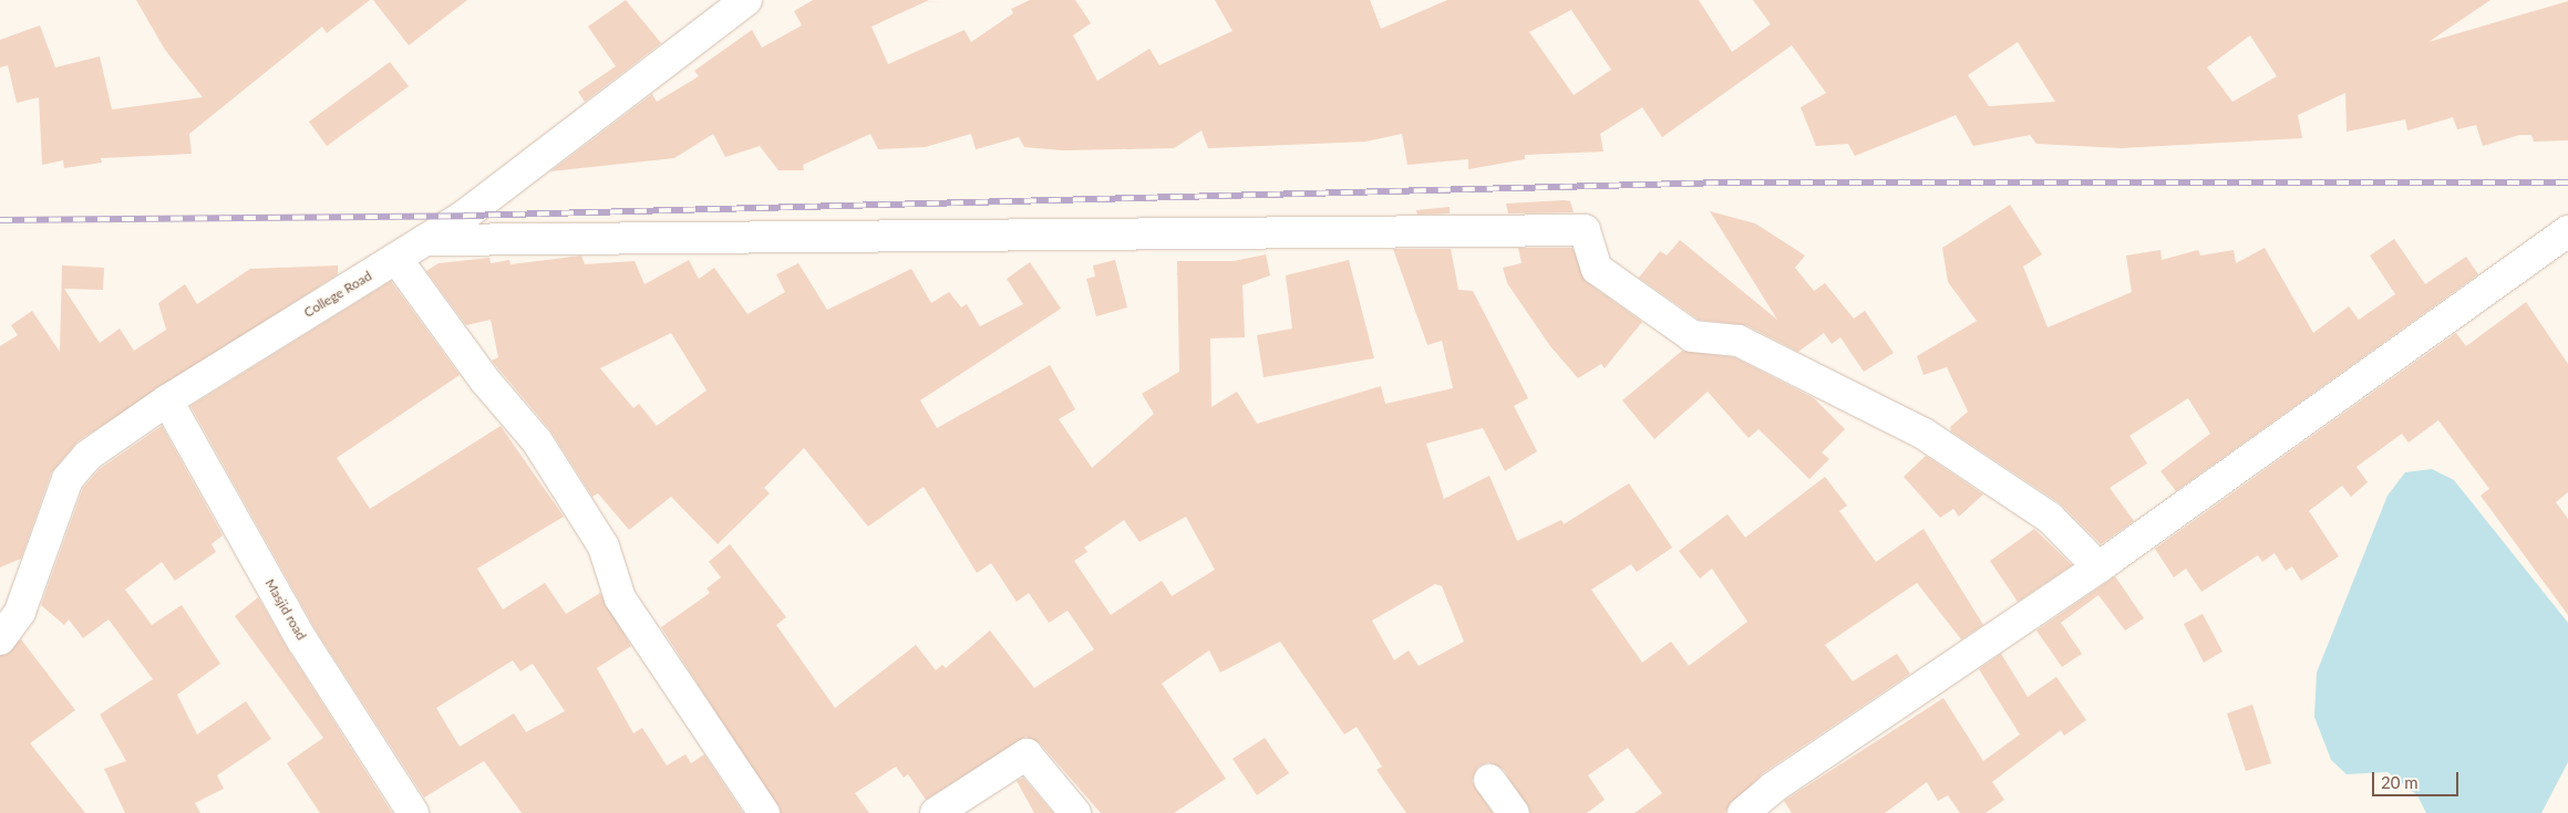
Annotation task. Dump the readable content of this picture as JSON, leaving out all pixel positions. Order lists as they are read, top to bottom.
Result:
{
  "streets": {
    "street": ["College Road", "Masjid road"]
  },
  "crossings": [
    ["College Road", "Masjid road"]
  ],
  "scale_bar": "20 m"
}
